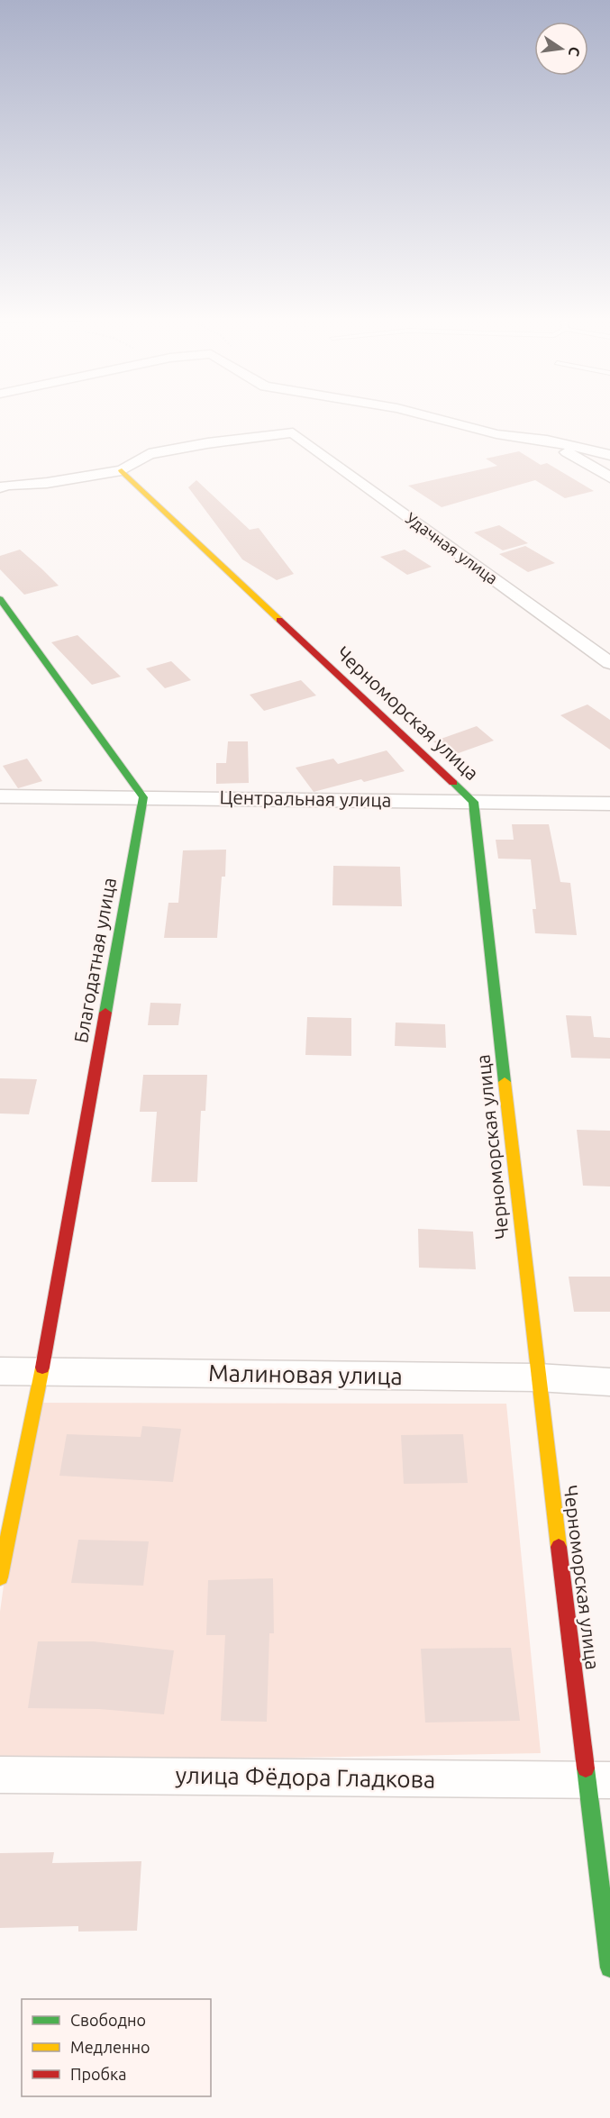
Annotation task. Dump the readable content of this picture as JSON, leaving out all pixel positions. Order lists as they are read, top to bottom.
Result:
{
  "streets": {
    "street": [
      "Удачная улица",
      "Черноморская улица",
      "Центральная улица",
      "Благодатная улица",
      "Малиновая улица",
      "улица Фёдора Гладкова"
    ]
  },
  "crossings": [
    ["Удачная улица", "Черноморская улица"],
    ["Черноморская улица", "Центральная улица"],
    ["Черноморская улица", "Малиновая улица"],
    ["Черноморская улица", "улица Фёдора Гладкова"],
    ["Центральная улица", "Благодатная улица"],
    ["Благодатная улица", "Малиновая улица"]
  ],
  "legend": ["Свободно", "Медленно", "Пробка"],
  "north": "right"
}
